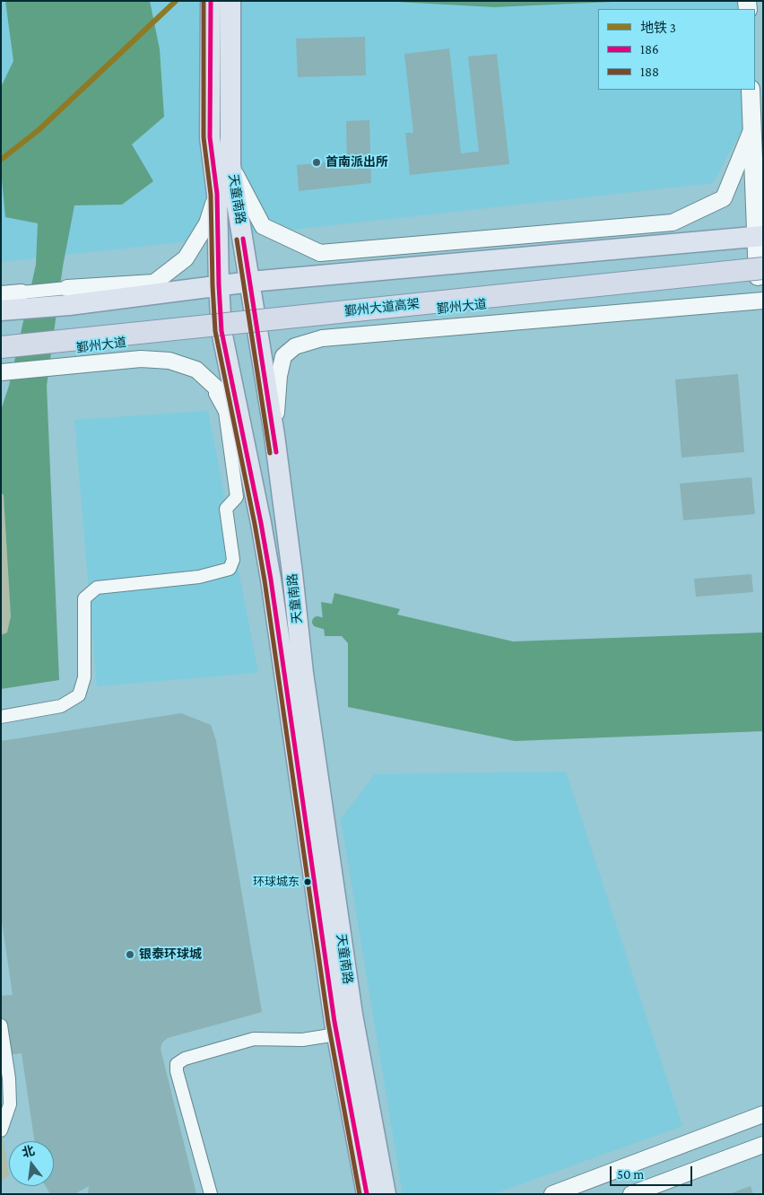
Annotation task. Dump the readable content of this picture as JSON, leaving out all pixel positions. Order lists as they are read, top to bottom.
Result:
{
  "streets": {
    "highway": ["鄞州大道高架"],
    "main road": ["天童南路", "鄞州大道"]
  },
  "crossings": [
    ["天童南路", "鄞州大道"],
    ["鄞州大道", "鄞州大道高架"]
  ],
  "places": ["首南派出所", "环球城东", "银泰环球城"],
  "lines": ["metro line 3", "transit line 186", "transit line 188"],
  "legend": ["地铁 3", "186", "188"],
  "scale_bar": "50 m",
  "north": "top"
}
